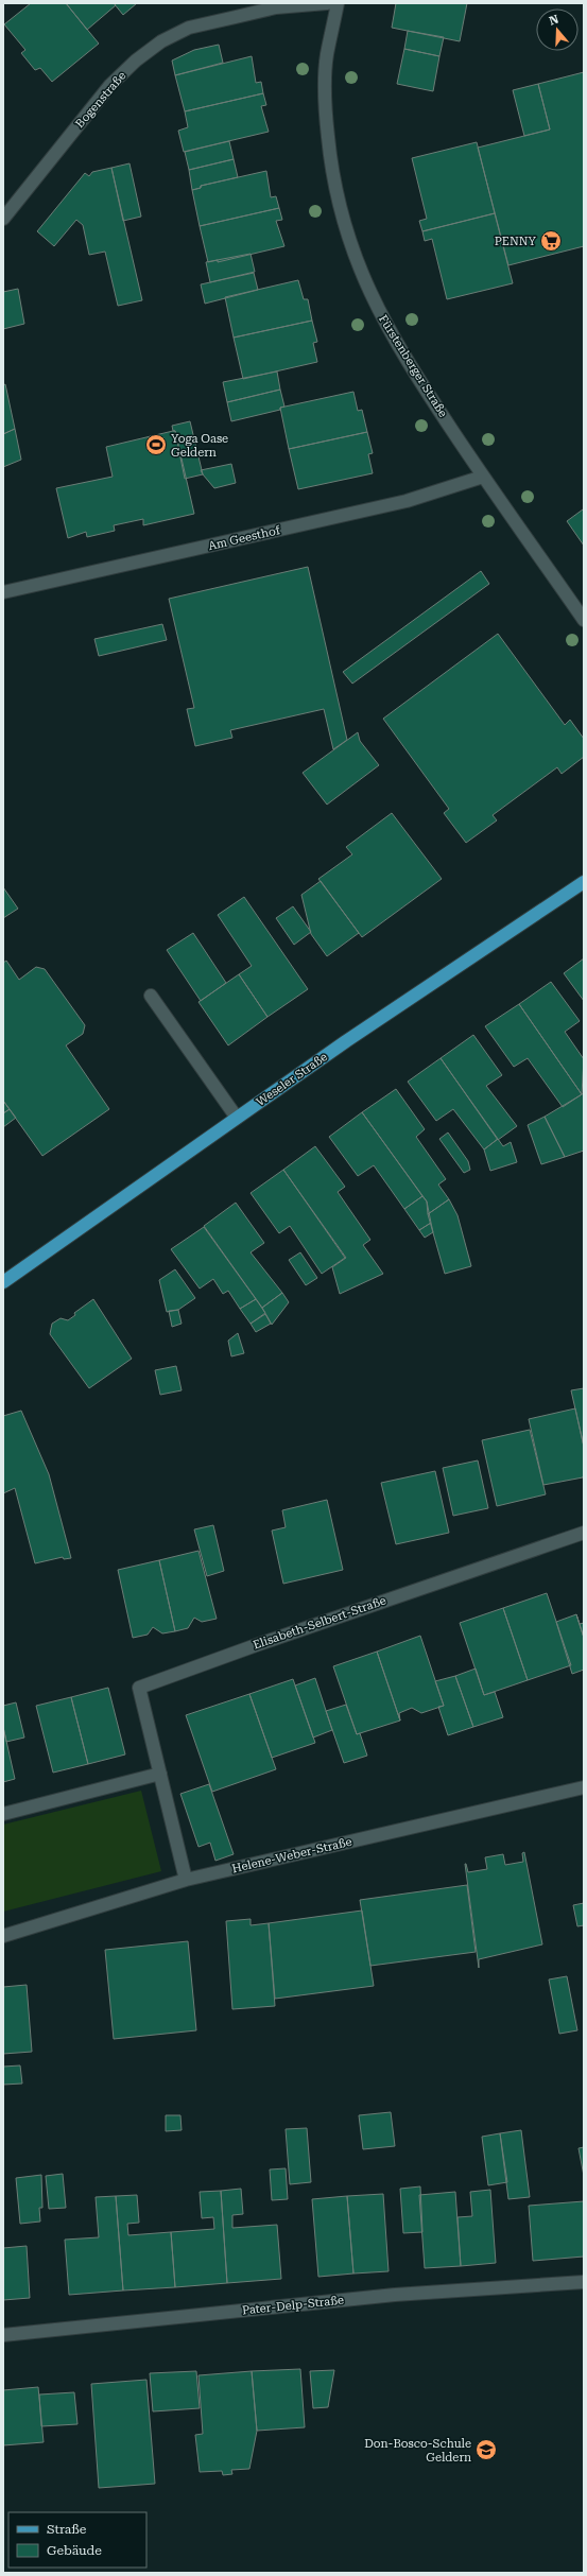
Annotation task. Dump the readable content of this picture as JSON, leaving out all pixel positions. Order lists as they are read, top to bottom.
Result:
{
  "streets": {
    "main road": ["Weseler Straße"],
    "street": [
      "Bogenstraße",
      "Fürstenberger Straße",
      "Am Geesthof",
      "Elisabeth-Selbert-Straße",
      "Helene-Weber-Straße",
      "Pater-Delp-Straße"
    ]
  },
  "crossings": [
    ["Fürstenberger Straße", "Am Geesthof"],
    ["Elisabeth-Selbert-Straße", "Helene-Weber-Straße"]
  ],
  "places": {
    "supermarket": ["PENNY"],
    "sports": ["Yoga Oase Geldern"],
    "school or university": ["Don-Bosco-Schule Geldern"]
  },
  "legend": ["Straße", "Gebäude"],
  "north": "top"
}
